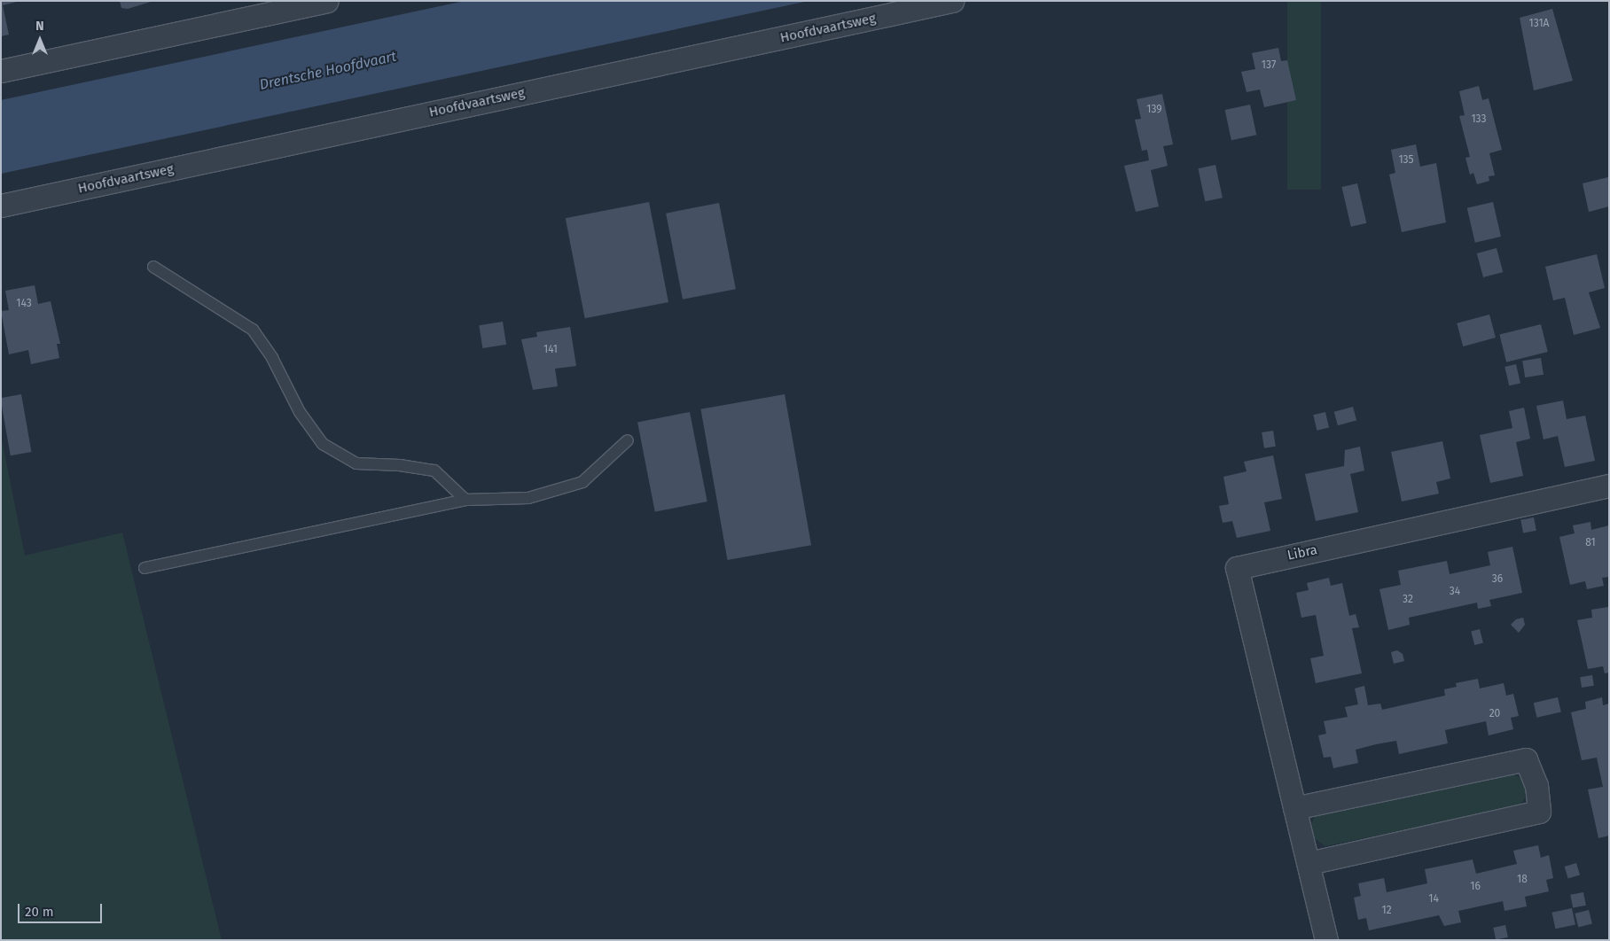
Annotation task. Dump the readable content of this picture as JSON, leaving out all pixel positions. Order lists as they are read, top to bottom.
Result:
{
  "streets": {
    "street": ["Hoofdvaartsweg", "Libra"]
  },
  "water": ["Drentsche Hoofdvaart"],
  "house_numbers": [
    "131A",
    "137",
    "139",
    "133",
    "135",
    "143",
    "141",
    "81",
    "36",
    "34",
    "32",
    "20",
    "18",
    "16",
    "14",
    "12"
  ],
  "scale_bar": "20 m",
  "north": "top"
}
